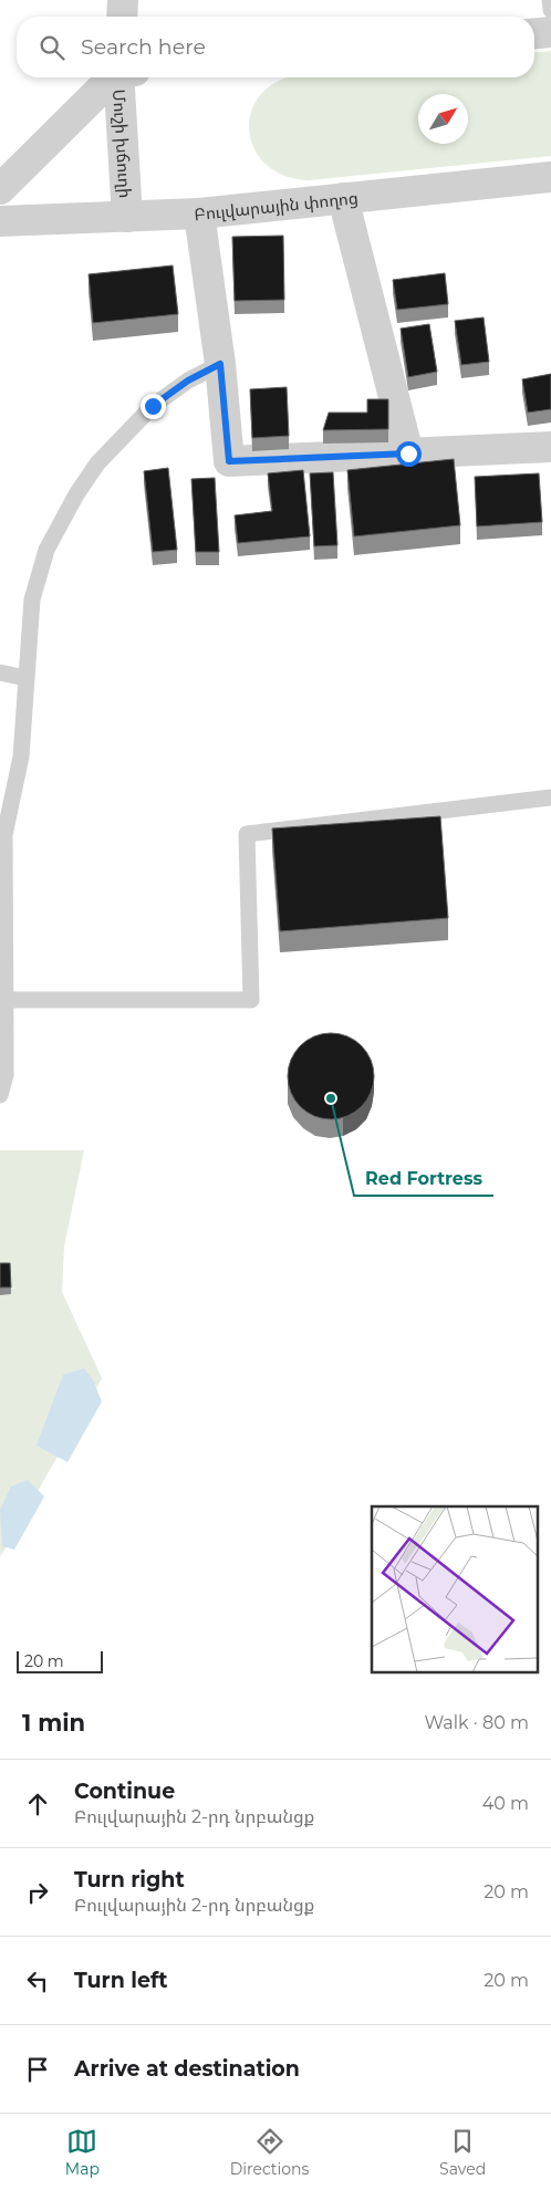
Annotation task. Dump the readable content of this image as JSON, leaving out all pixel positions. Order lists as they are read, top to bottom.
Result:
{
  "streets": {
    "street": ["Մուշի խճուղի", "Բուլվարային փողոց"]
  },
  "crossings": [
    ["Մուշի խճուղի", "Բուլվարային փողոց"]
  ],
  "places": ["Red Fortress"],
  "scale_bar": "20 m",
  "north": "top right",
  "page": {
    "search": "Search here",
    "scale": "20 m",
    "heading": ["1 min", "Walk · 80 m"],
    "list": [
      ["Continue", "Բուլվարային 2-րդ նրբանցք", "40 m"],
      ["Turn right", "Բուլվարային 2-րդ նրբանցք", "20 m"],
      ["Turn left", "20 m"],
      "Arrive at destination"
    ],
    "nav": ["Map", "Directions", "Saved"]
  }
}
